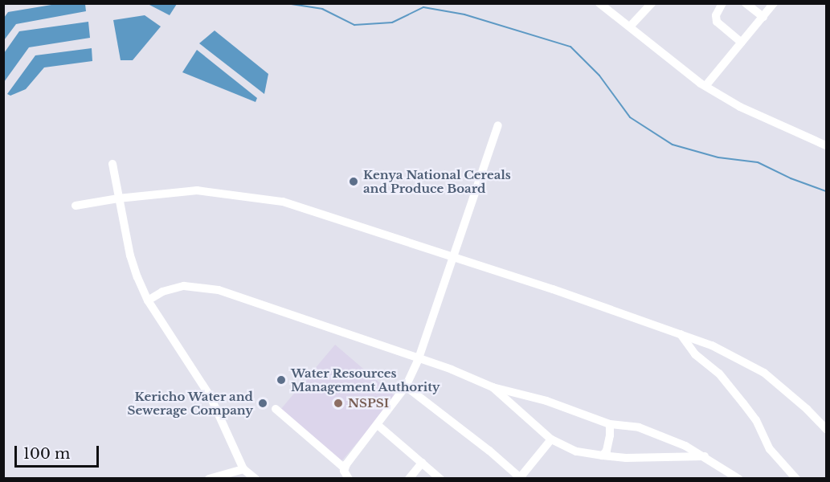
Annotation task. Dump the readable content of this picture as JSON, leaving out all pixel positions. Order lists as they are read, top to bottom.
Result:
{
  "places": [
    "Kenya National Cereals and Produce Board",
    "Water Resources Management Authority",
    "Kericho Water and Sewerage Company",
    "NSPSI"
  ],
  "scale_bar": "100 m"
}
